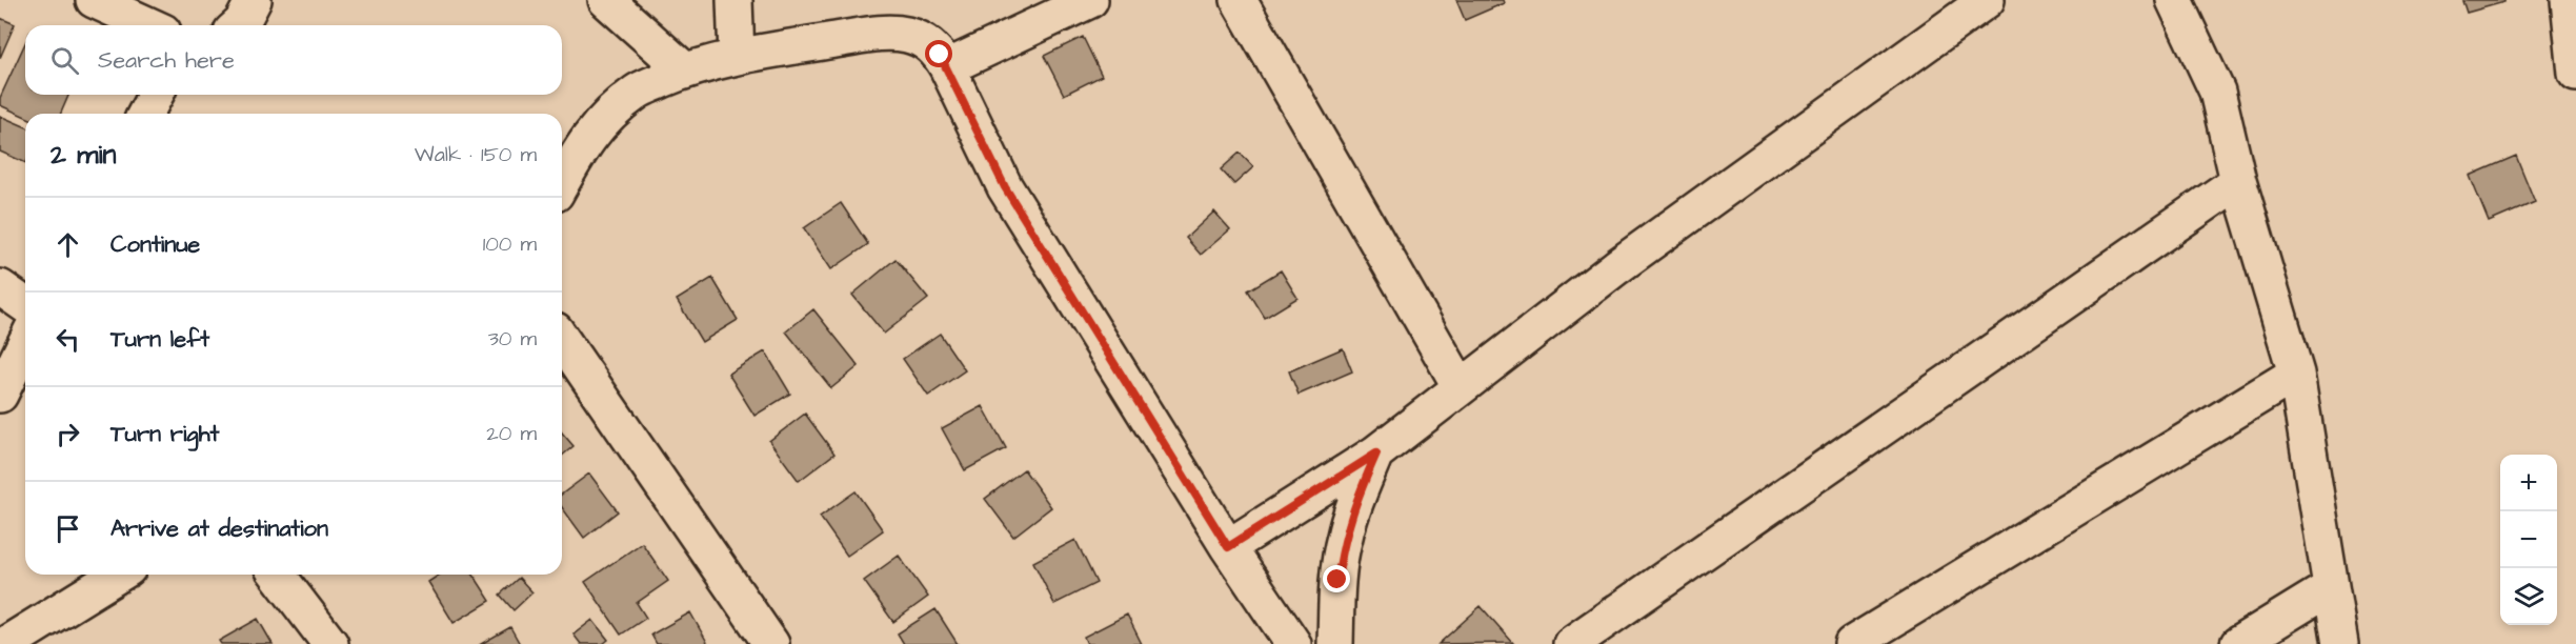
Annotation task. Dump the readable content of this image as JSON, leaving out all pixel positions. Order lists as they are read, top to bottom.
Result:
{
  "page": {
    "search": "Search here",
    "heading": ["2 min", "Walk · 150 m"],
    "list": [
      ["Continue", "100 m"],
      ["Turn left", "30 m"],
      ["Turn right", "20 m"],
      "Arrive at destination"
    ],
    "map_buttons": ["+", "−"]
  }
}
